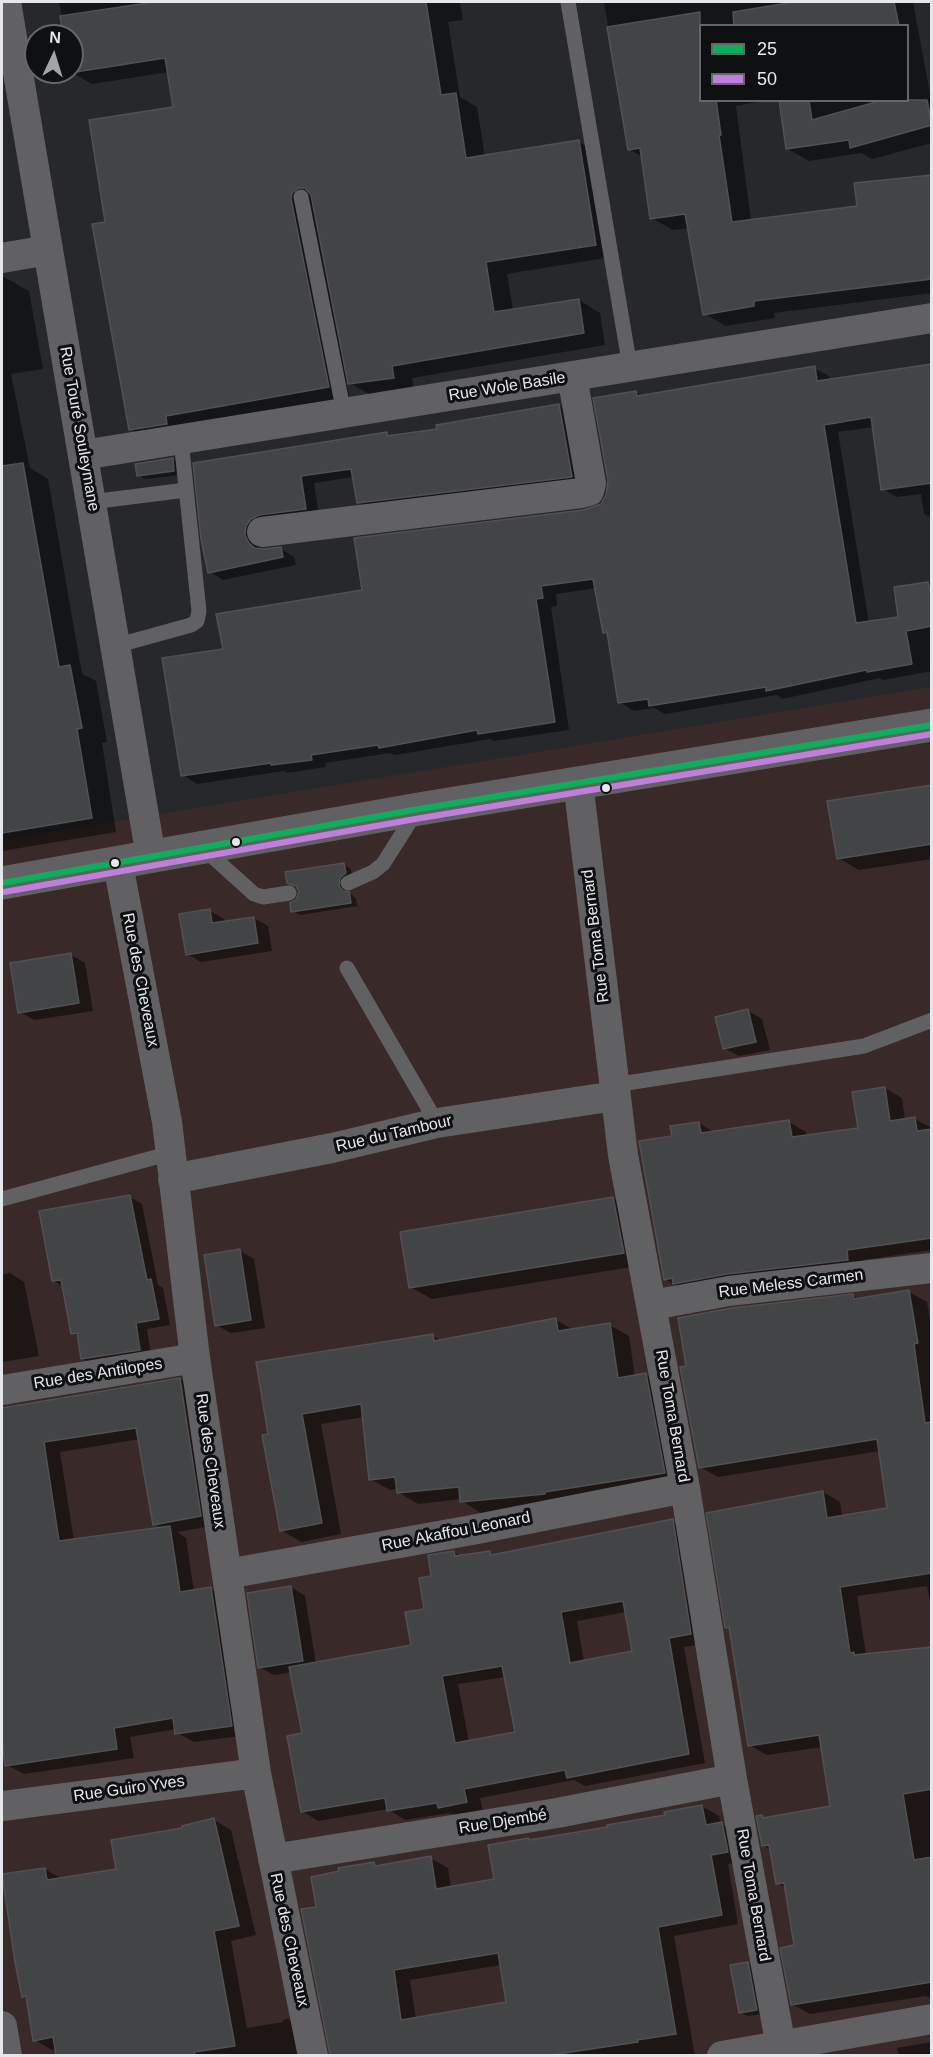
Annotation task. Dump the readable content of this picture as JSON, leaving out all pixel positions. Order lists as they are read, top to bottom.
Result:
{
  "streets": {
    "street": [
      "Rue Wole Basile",
      "Rue Touré Souleymane",
      "Rue Toma Bernard",
      "Rue des Cheveaux",
      "Rue du Tambour",
      "Rue Meless Carmen",
      "Rue des Antilopes",
      "Rue Akaffou Leonard",
      "Rue Guiro Yves",
      "Rue Djembé"
    ]
  },
  "crossings": [
    ["Rue Wole Basile", "Rue Touré Souleymane"],
    ["Rue Toma Bernard", "Rue du Tambour"],
    ["Rue Toma Bernard", "Rue Meless Carmen"],
    ["Rue Toma Bernard", "Rue Akaffou Leonard"],
    ["Rue Toma Bernard", "Rue Djembé"],
    ["Rue des Cheveaux", "Rue du Tambour"],
    ["Rue des Cheveaux", "Rue des Antilopes"],
    ["Rue des Cheveaux", "Rue Akaffou Leonard"],
    ["Rue des Cheveaux", "Rue Guiro Yves"],
    ["Rue des Cheveaux", "Rue Djembé"]
  ],
  "lines": ["transit line 25", "transit line 50"],
  "legend": ["25", "50"],
  "north": "top"
}
